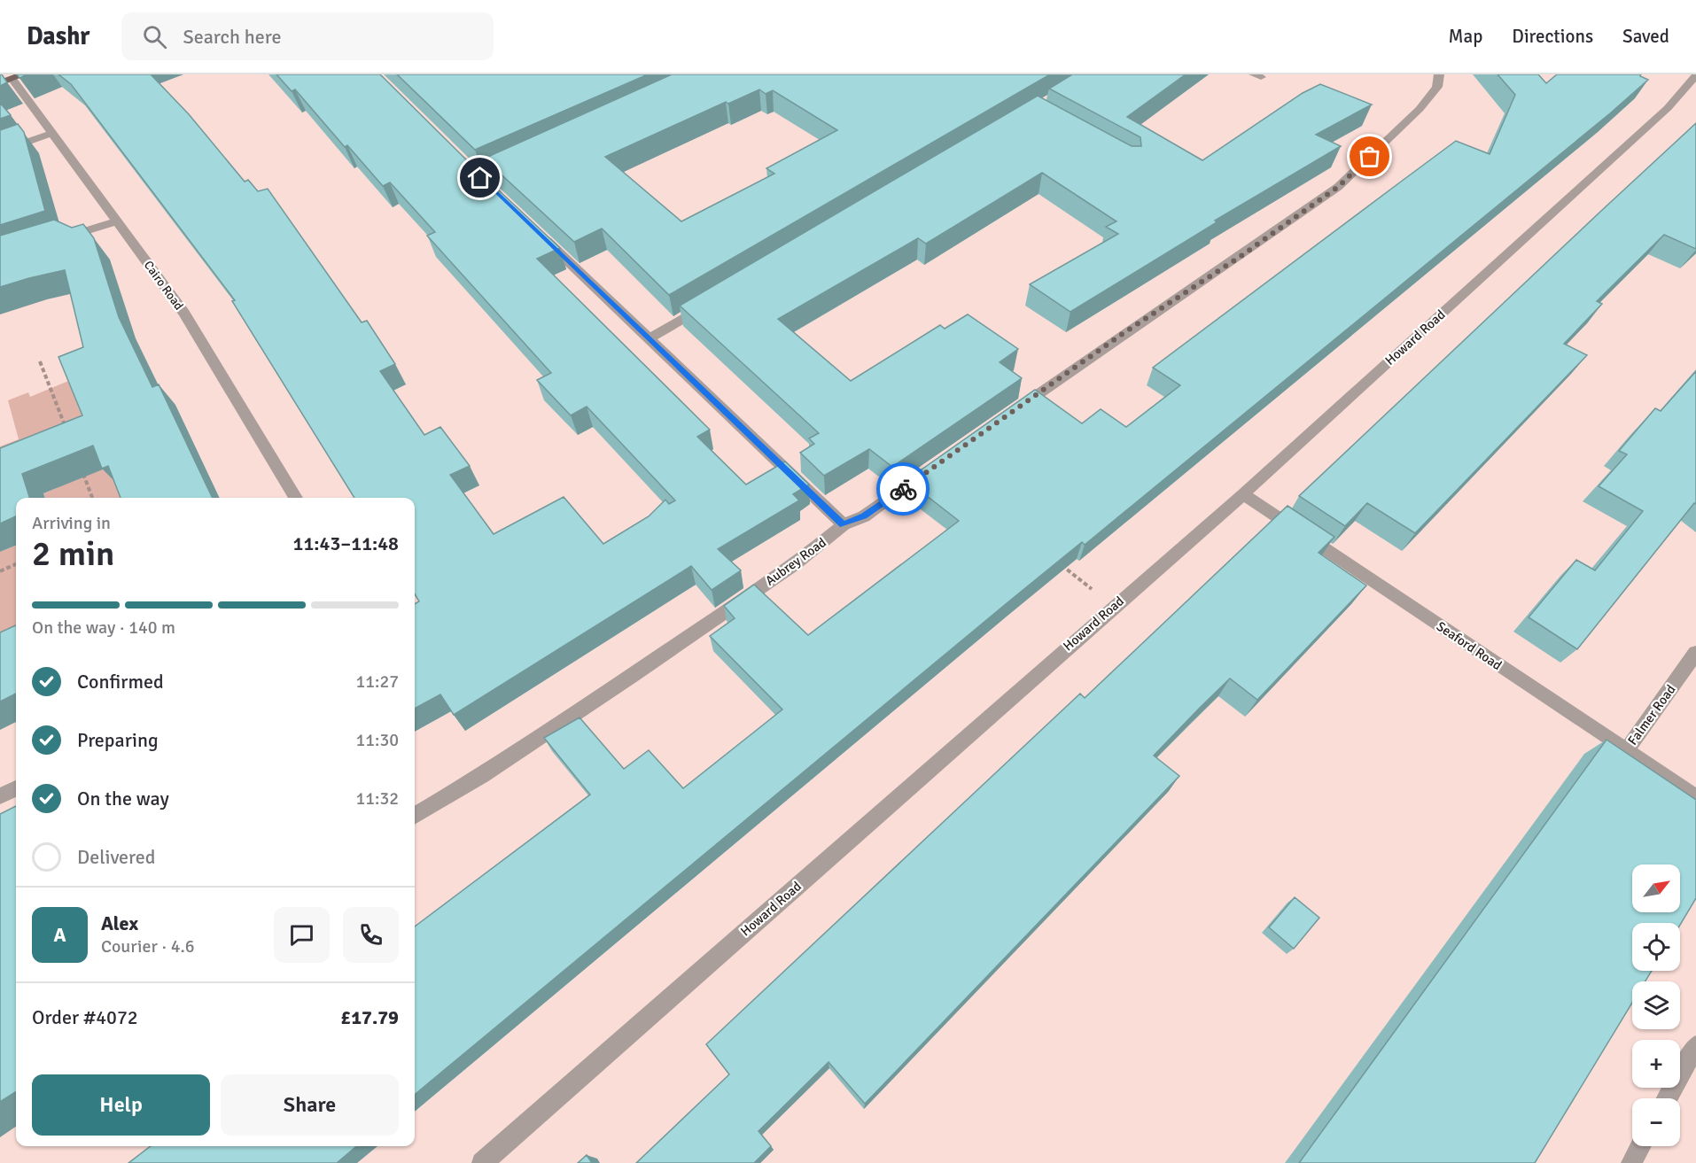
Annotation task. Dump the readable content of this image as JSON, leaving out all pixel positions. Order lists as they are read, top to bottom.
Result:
{
  "streets": {
    "street": [
      "Cairo Road",
      "Howard Road",
      "Aubrey Road",
      "Seaford Road",
      "Falmer Road"
    ]
  },
  "crossings": [
    ["Howard Road", "Seaford Road"],
    ["Seaford Road", "Falmer Road"]
  ],
  "north": "top right",
  "page": {
    "header": "Dashr",
    "search": "Search here",
    "nav": ["Map", "Directions", "Saved"],
    "heading": ["2 min", "Arriving in", "11:43–11:48"],
    "panel": [
      "Alex",
      "Courier · 4.6",
      "Order #4072",
      "£17.79"
    ],
    "bar": "On the way · 140 m",
    "list": [
      ["Confirmed", "11:27"],
      ["Preparing", "11:30"],
      ["On the way", "11:32"],
      "Delivered"
    ],
    "map_buttons": ["+", "−"],
    "round": "A",
    "buttons": ["Help", "Share"]
  }
}
